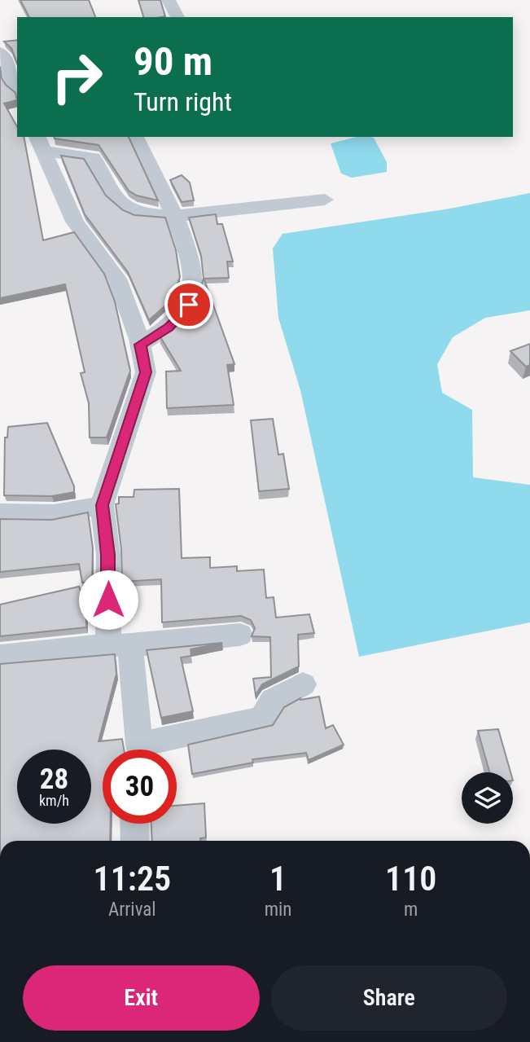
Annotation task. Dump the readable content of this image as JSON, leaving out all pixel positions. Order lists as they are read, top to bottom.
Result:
{
  "page": {
    "turn": ["90 m", "Turn right"],
    "speed": "28 km/h",
    "limit": "30",
    "eta": [
      "11:25",
      "Arrival",
      "1",
      "min",
      "110",
      "m"
    ],
    "buttons": ["Exit", "Share"]
  }
}
